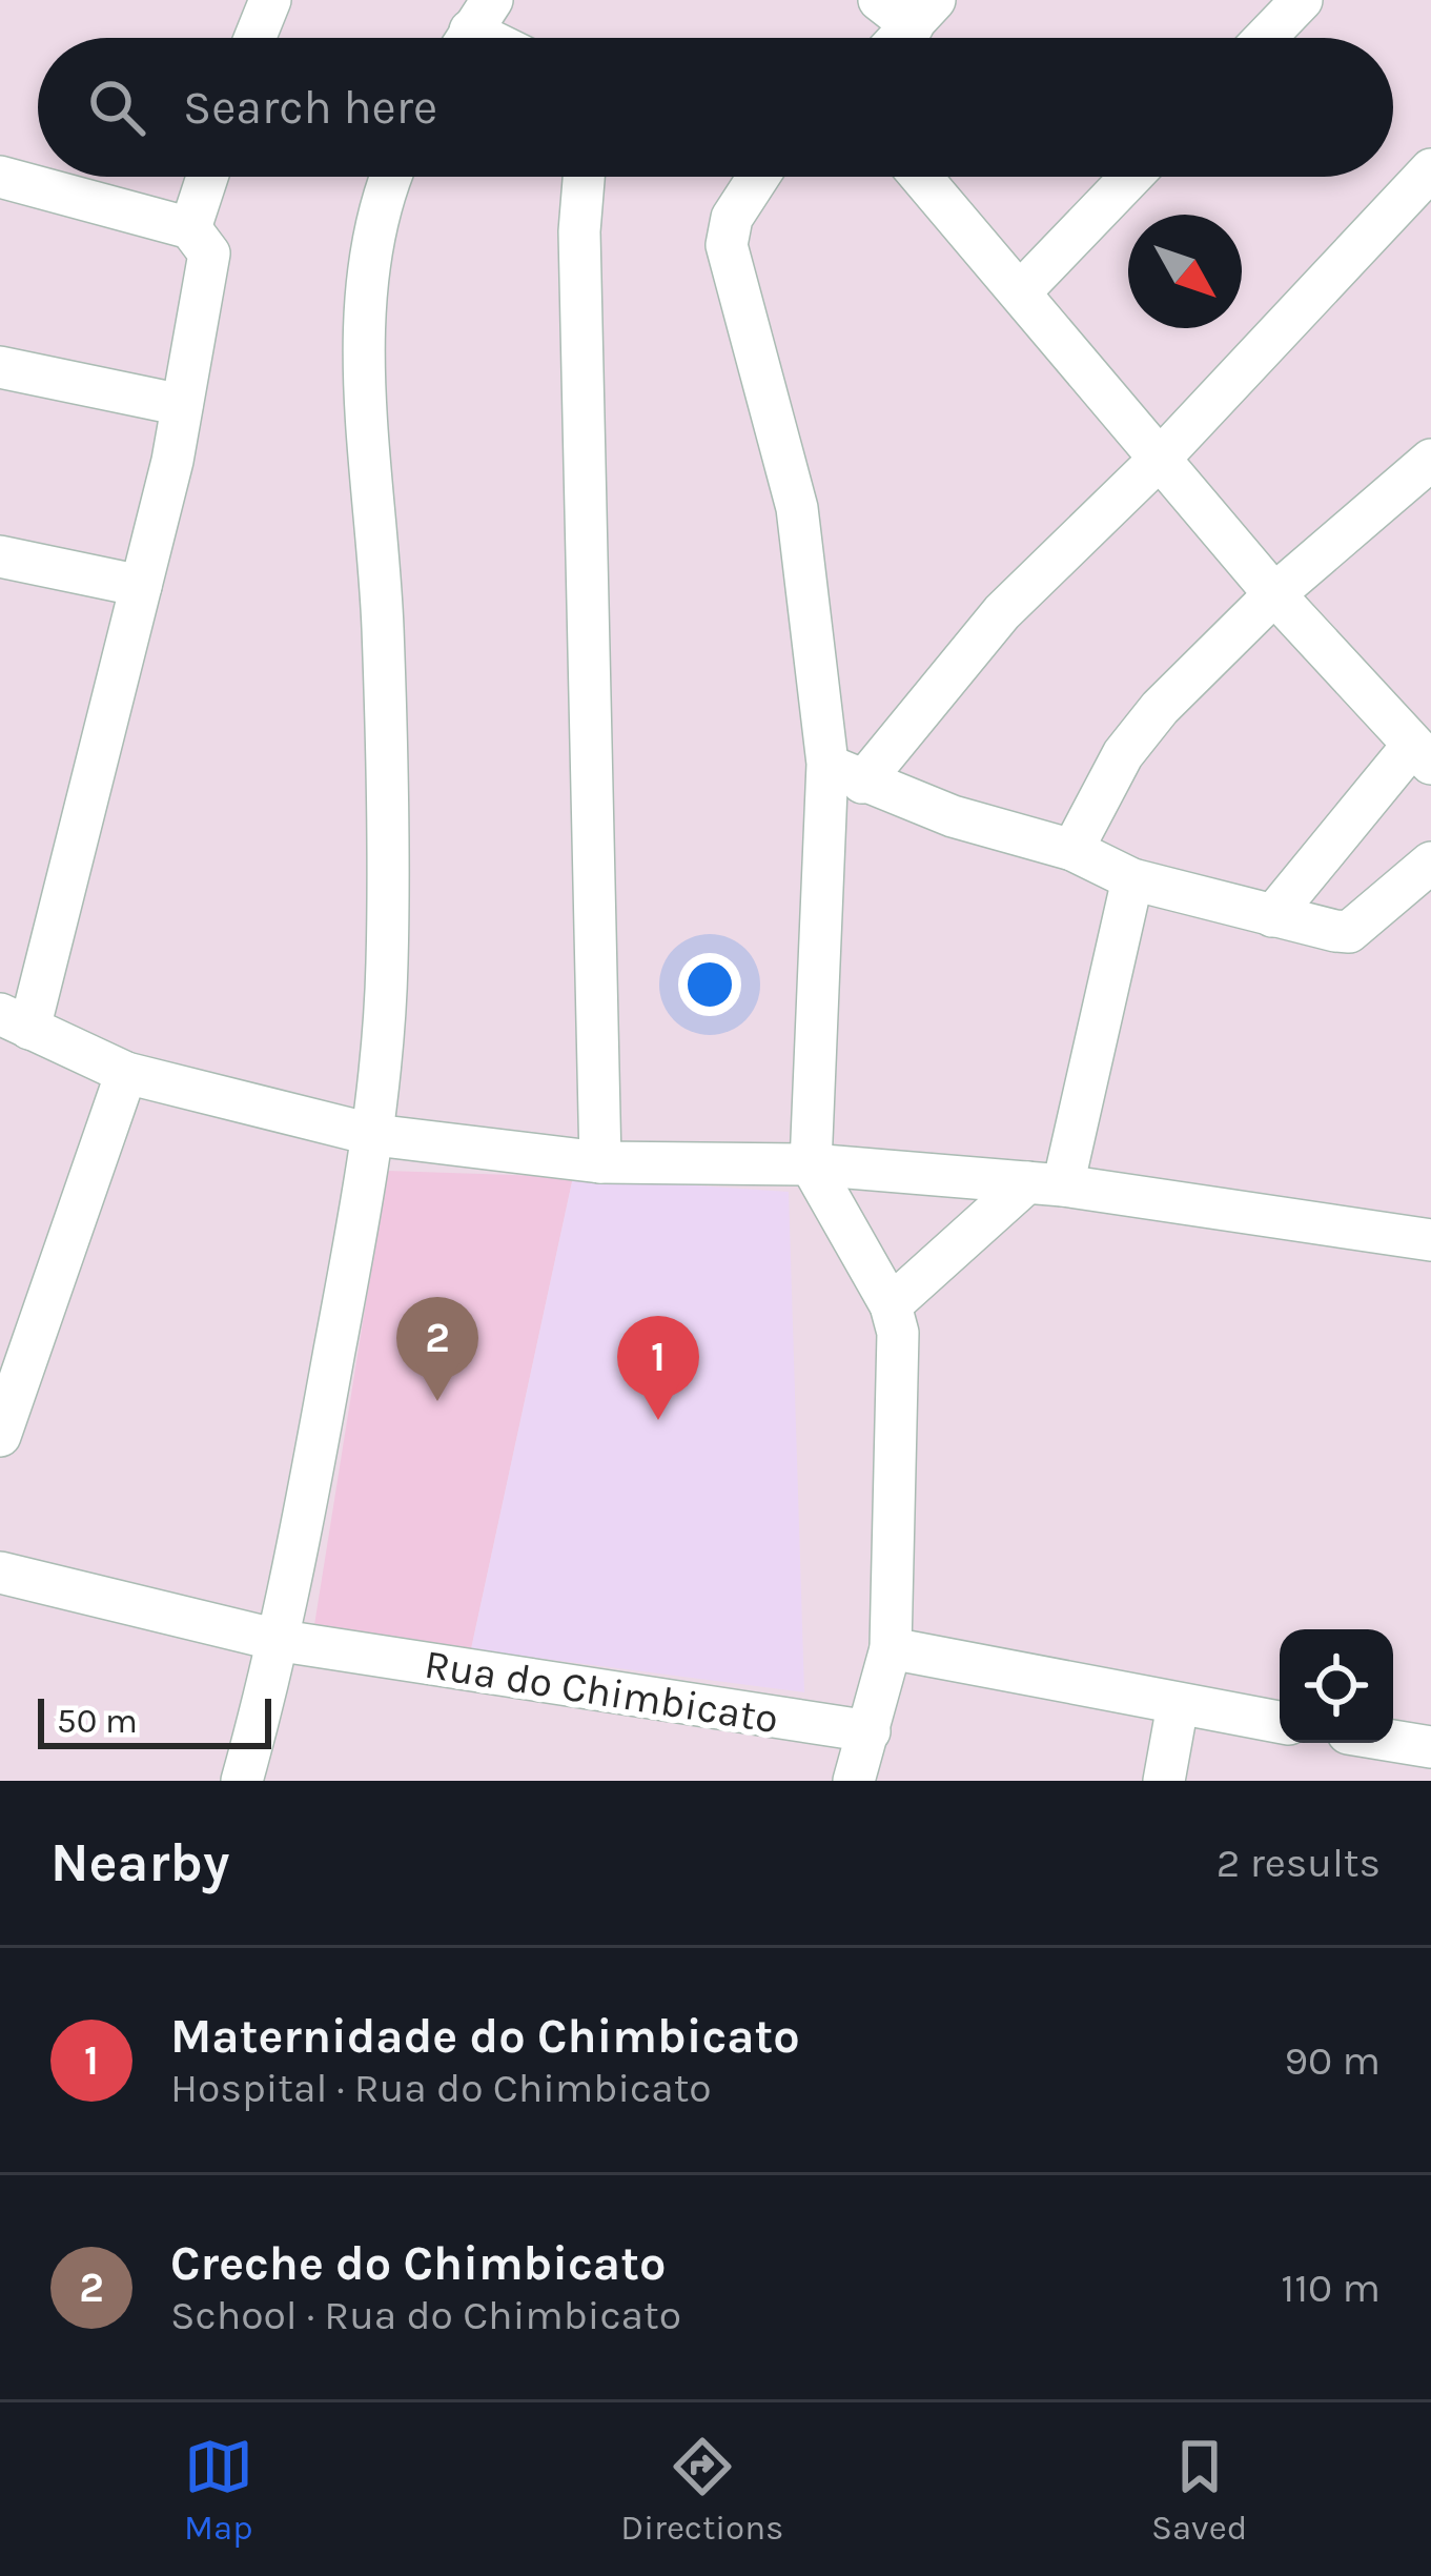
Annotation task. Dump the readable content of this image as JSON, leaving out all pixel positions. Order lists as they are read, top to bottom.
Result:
{
  "streets": {
    "street": ["Rua do Chimbicato"]
  },
  "scale_bar": "50 m",
  "north": "bottom right",
  "page": {
    "search": "Search here",
    "pins": ["2", "1"],
    "scale": "50 m",
    "heading": ["Nearby", "2 results"],
    "list": [
      {
        "mark": "1",
        "name": "Maternidade do Chimbicato",
        "note": "Hospital · Rua do Chimbicato",
        "value": "90 m"
      },
      {
        "mark": "2",
        "name": "Creche do Chimbicato",
        "note": "School · Rua do Chimbicato",
        "value": "110 m"
      }
    ],
    "nav": ["Map", "Directions", "Saved"]
  }
}
